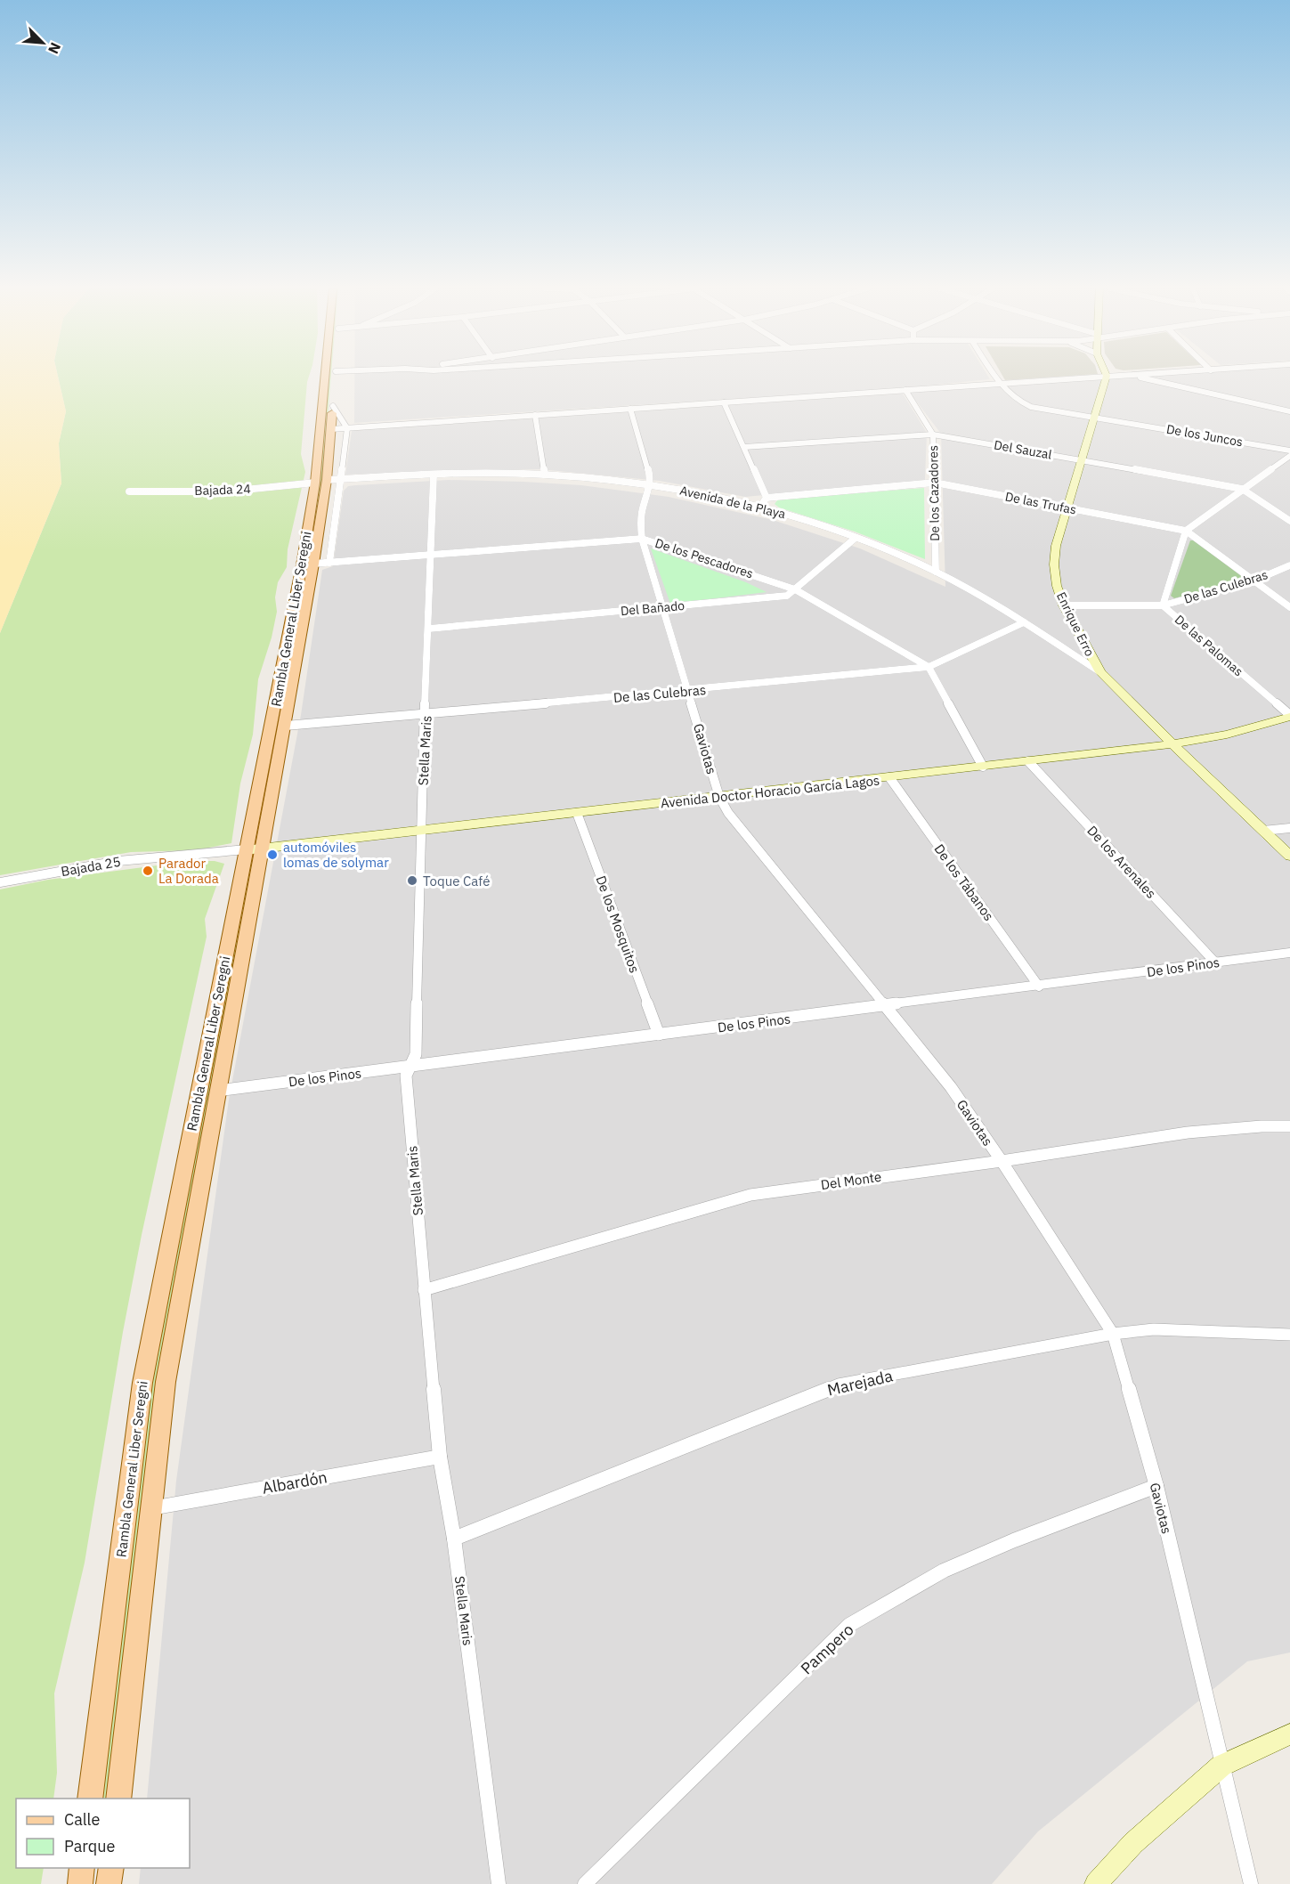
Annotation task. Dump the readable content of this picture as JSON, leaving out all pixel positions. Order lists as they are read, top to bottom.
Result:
{
  "streets": {
    "main road": ["Rambla General Liber Seregni"],
    "street": [
      "De los Juncos",
      "Del Sauzal",
      "Bajada 24",
      "De los Cazadores",
      "Avenida de la Playa",
      "De las Trufas",
      "De los Pescadores",
      "De las Culebras",
      "Del Bañado",
      "Enrique Erro",
      "De las Palomas",
      "Gaviotas",
      "Stella Maris",
      "Avenida Doctor Horacio García Lagos",
      "De los Arenales",
      "Bajada 25",
      "De los Tábanos",
      "De los Mosquitos",
      "De los Pinos",
      "Del Monte",
      "Marejada",
      "Albardón",
      "Pampero"
    ]
  },
  "crossings": [
    ["De los Juncos", "Enrique Erro"],
    ["Del Sauzal", "De los Cazadores"],
    ["Del Sauzal", "Enrique Erro"],
    ["Bajada 24", "Avenida de la Playa"],
    ["Bajada 24", "Rambla General Liber Seregni"],
    ["De los Cazadores", "Avenida de la Playa"],
    ["De los Cazadores", "De las Trufas"],
    ["Avenida de la Playa", "De las Culebras"],
    ["Avenida de la Playa", "Del Bañado"],
    ["Avenida de la Playa", "Rambla General Liber Seregni"],
    ["Avenida de la Playa", "Enrique Erro"],
    ["Avenida de la Playa", "Gaviotas"],
    ["Avenida de la Playa", "Stella Maris"],
    ["De las Trufas", "De las Culebras"],
    ["De las Trufas", "Enrique Erro"],
    ["De las Trufas", "De las Palomas"],
    ["De los Pescadores", "De las Culebras"],
    ["De los Pescadores", "Del Bañado"],
    ["De los Pescadores", "Rambla General Liber Seregni"],
    ["De los Pescadores", "Gaviotas"],
    ["De los Pescadores", "Stella Maris"],
    ["De las Culebras", "Rambla General Liber Seregni"],
    ["De las Culebras", "Enrique Erro"],
    ["De las Culebras", "De las Palomas"],
    ["De las Culebras", "Gaviotas"],
    ["De las Culebras", "Stella Maris"],
    ["Del Bañado", "Gaviotas"],
    ["Del Bañado", "Stella Maris"],
    ["Rambla General Liber Seregni", "Avenida Doctor Horacio García Lagos"],
    ["Rambla General Liber Seregni", "Bajada 25"],
    ["Rambla General Liber Seregni", "De los Pinos"],
    ["Rambla General Liber Seregni", "Albardón"],
    ["Enrique Erro", "Avenida Doctor Horacio García Lagos"],
    ["De las Palomas", "Avenida Doctor Horacio García Lagos"],
    ["Gaviotas", "Avenida Doctor Horacio García Lagos"],
    ["Gaviotas", "De los Pinos"],
    ["Gaviotas", "Del Monte"],
    ["Gaviotas", "Marejada"],
    ["Gaviotas", "Pampero"],
    ["Stella Maris", "Avenida Doctor Horacio García Lagos"],
    ["Stella Maris", "De los Pinos"],
    ["Stella Maris", "Del Monte"],
    ["Stella Maris", "Marejada"],
    ["Stella Maris", "Albardón"],
    ["Avenida Doctor Horacio García Lagos", "De los Arenales"],
    ["Avenida Doctor Horacio García Lagos", "Bajada 25"],
    ["Avenida Doctor Horacio García Lagos", "De los Tábanos"],
    ["Avenida Doctor Horacio García Lagos", "De los Mosquitos"],
    ["De los Arenales", "De los Pinos"],
    ["De los Tábanos", "De los Pinos"],
    ["De los Mosquitos", "De los Pinos"]
  ],
  "places": ["automóviles lomas de solymar", "Parador La Dorada", "Toque Café"],
  "legend": ["Calle", "Parque"],
  "north": "bottom right"
}
